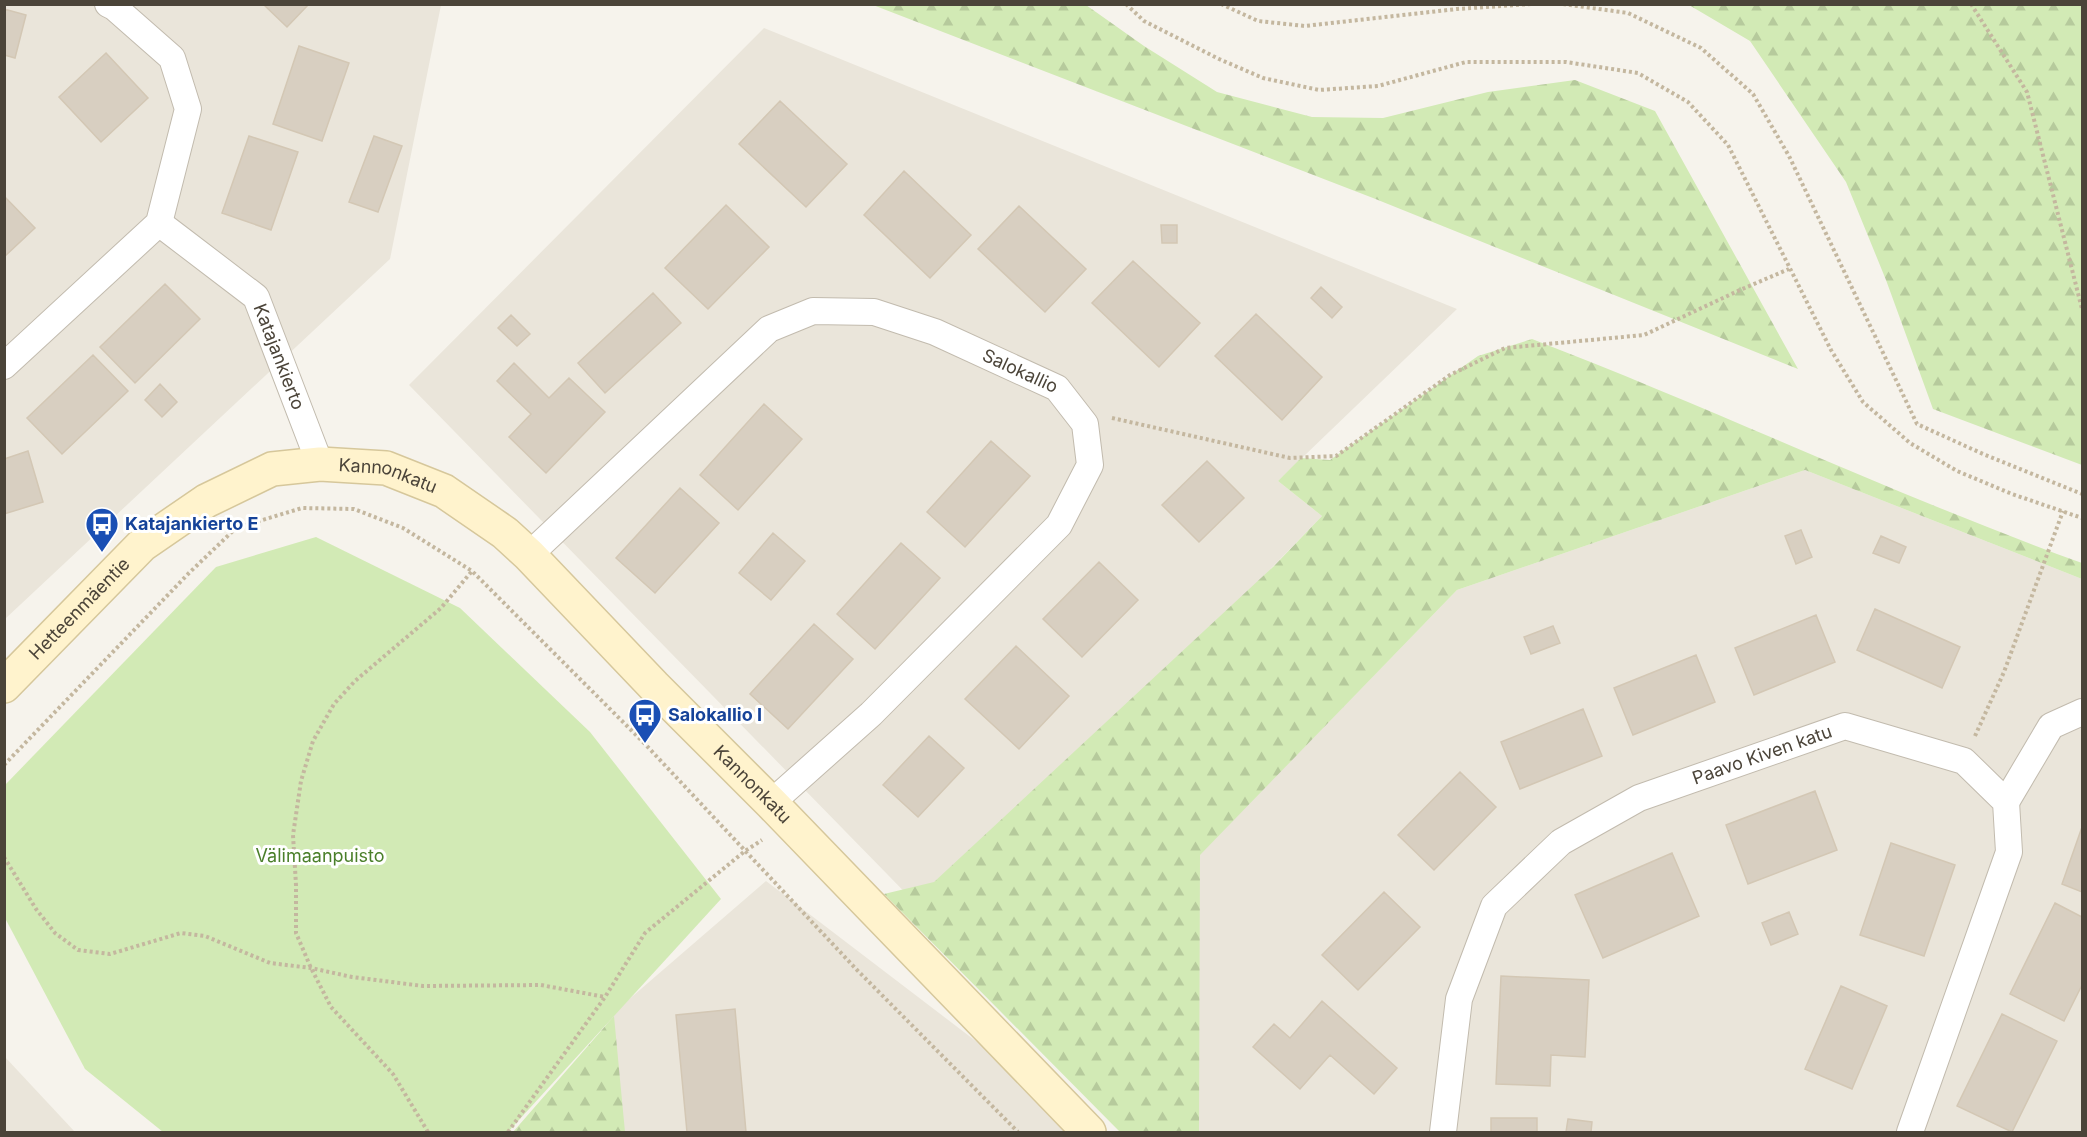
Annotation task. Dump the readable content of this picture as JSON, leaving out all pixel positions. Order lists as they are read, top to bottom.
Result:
{
  "streets": {
    "street": [
      "Katajankierto",
      "Salokallio",
      "Kannonkatu",
      "Hetteenmäentie",
      "Paavo Kiven katu"
    ]
  },
  "crossings": [
    ["Katajankierto", "Kannonkatu"],
    ["Katajankierto", "Hetteenmäentie"],
    ["Salokallio", "Kannonkatu"],
    ["Kannonkatu", "Hetteenmäentie"]
  ],
  "parks": ["Välimaanpuisto"],
  "places": {
    "bus stop": ["Katajankierto E", "Salokallio I"]
  }
}
